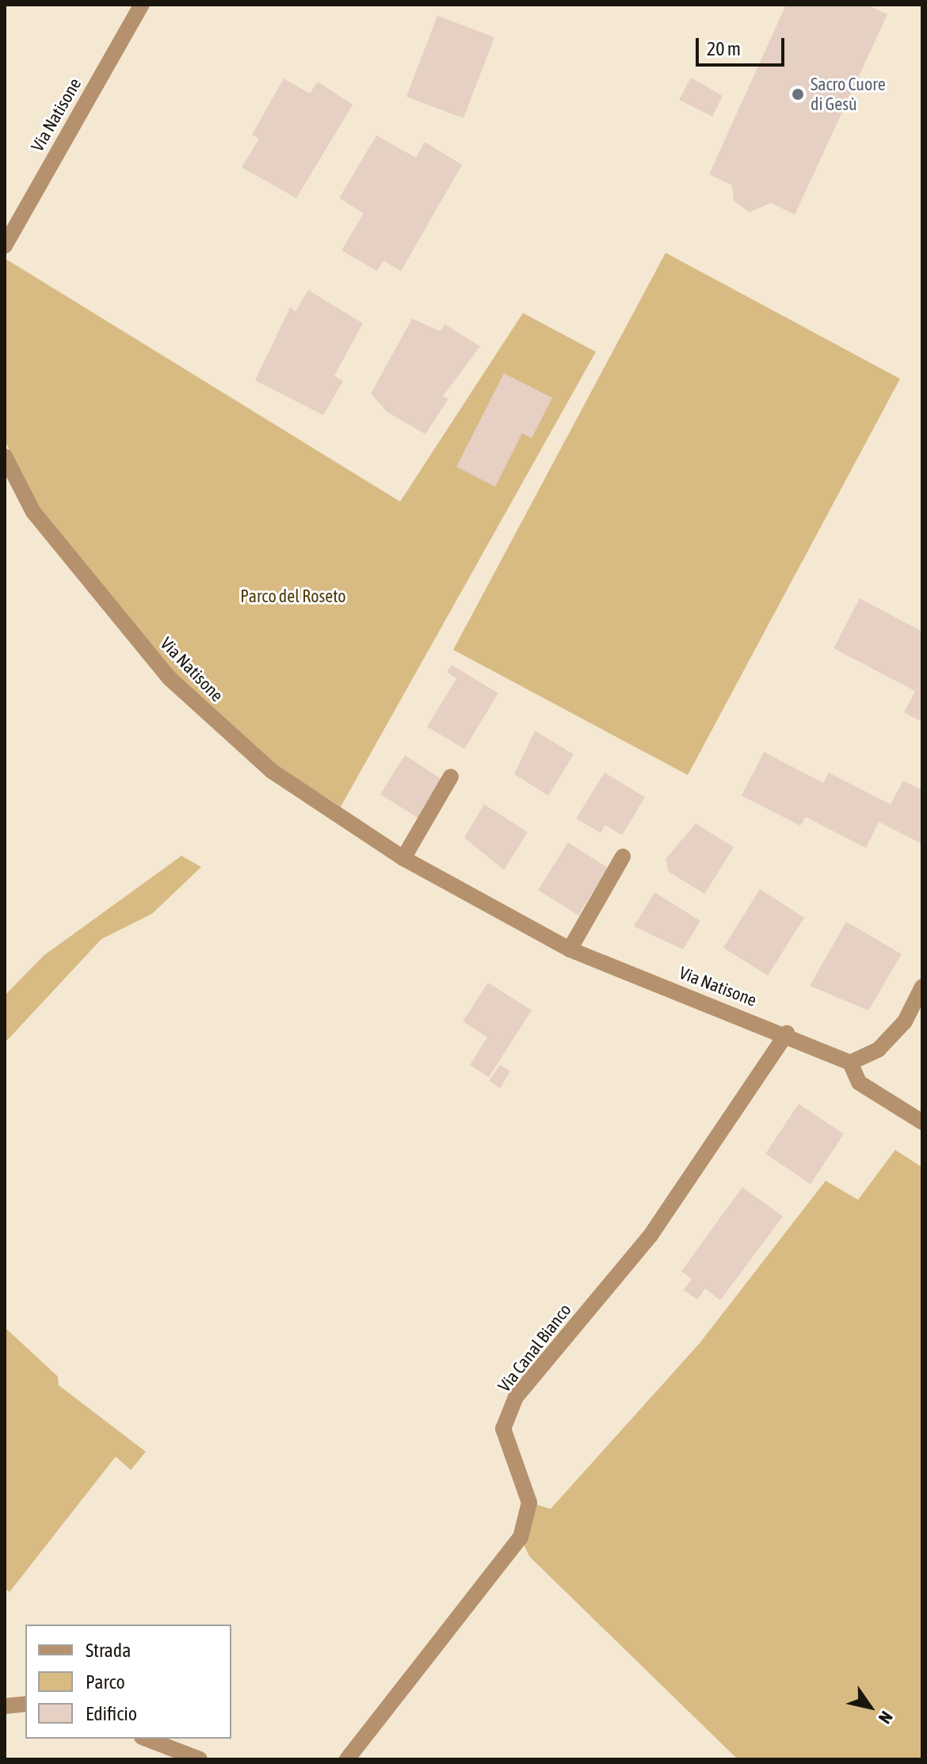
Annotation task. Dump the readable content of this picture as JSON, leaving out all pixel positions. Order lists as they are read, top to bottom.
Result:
{
  "streets": {
    "street": ["Via Natisone", "Via Canal Bianco"]
  },
  "crossings": [
    ["Via Natisone", "Via Canal Bianco"]
  ],
  "parks": ["Parco del Roseto"],
  "places": ["Sacro Cuore di Gesù"],
  "legend": ["Strada", "Parco", "Edificio"],
  "scale_bar": "20 m",
  "north": "bottom right"
}
